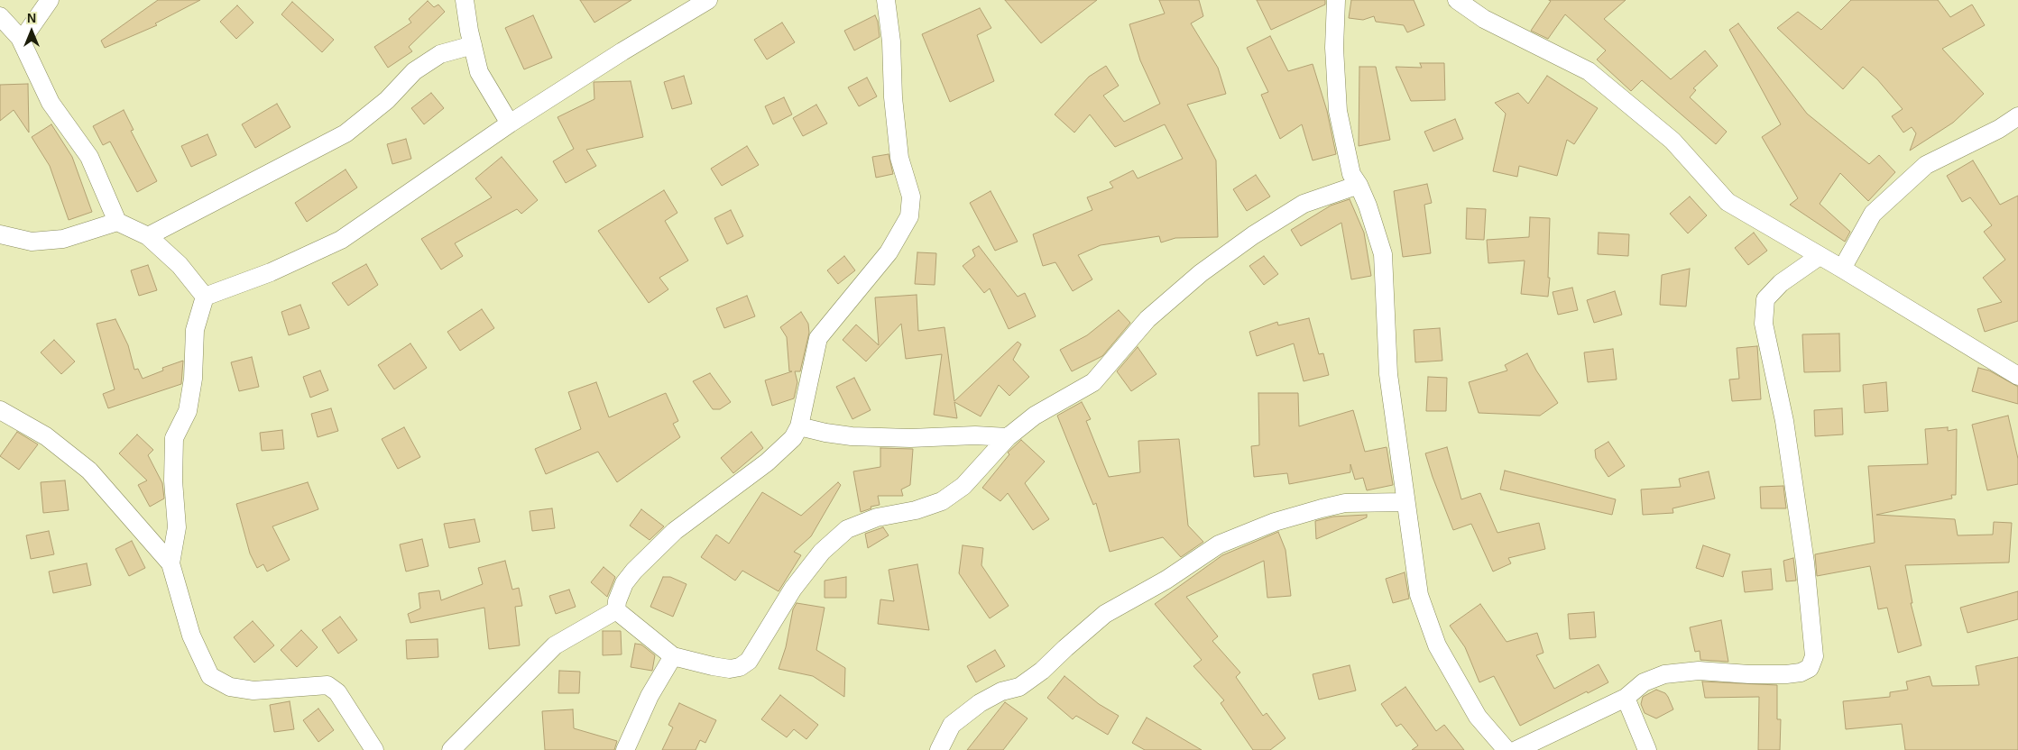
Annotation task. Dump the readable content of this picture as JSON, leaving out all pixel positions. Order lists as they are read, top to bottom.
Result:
{
  "north": "top"
}
